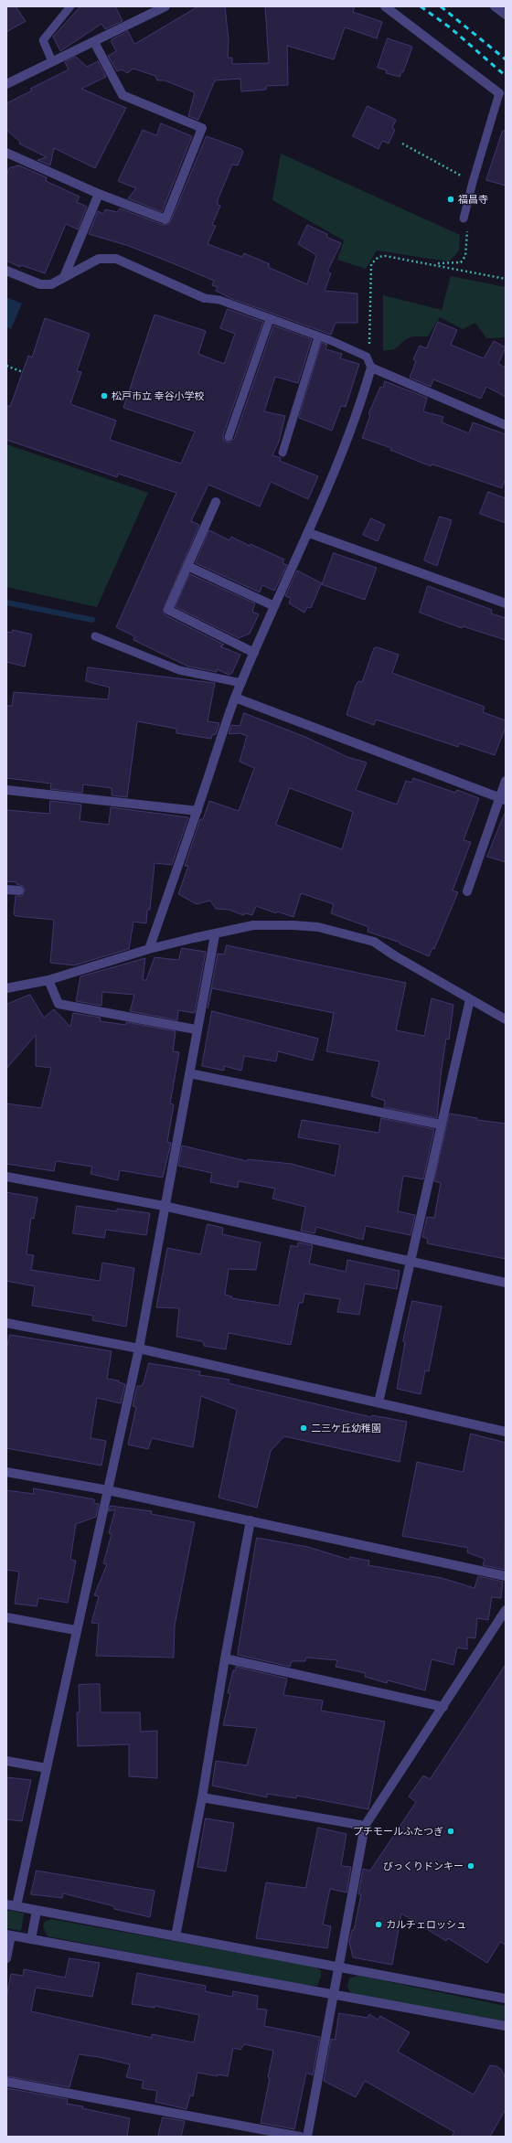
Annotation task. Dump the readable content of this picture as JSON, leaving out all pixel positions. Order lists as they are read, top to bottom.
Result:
{
  "places": [
    "福昌寺",
    "松戸市立 幸谷小学校",
    "二三ケ丘幼稚園",
    "プチモールふたつぎ",
    "びっくりドンキー",
    "カルチェロッシュ"
  ]
}
